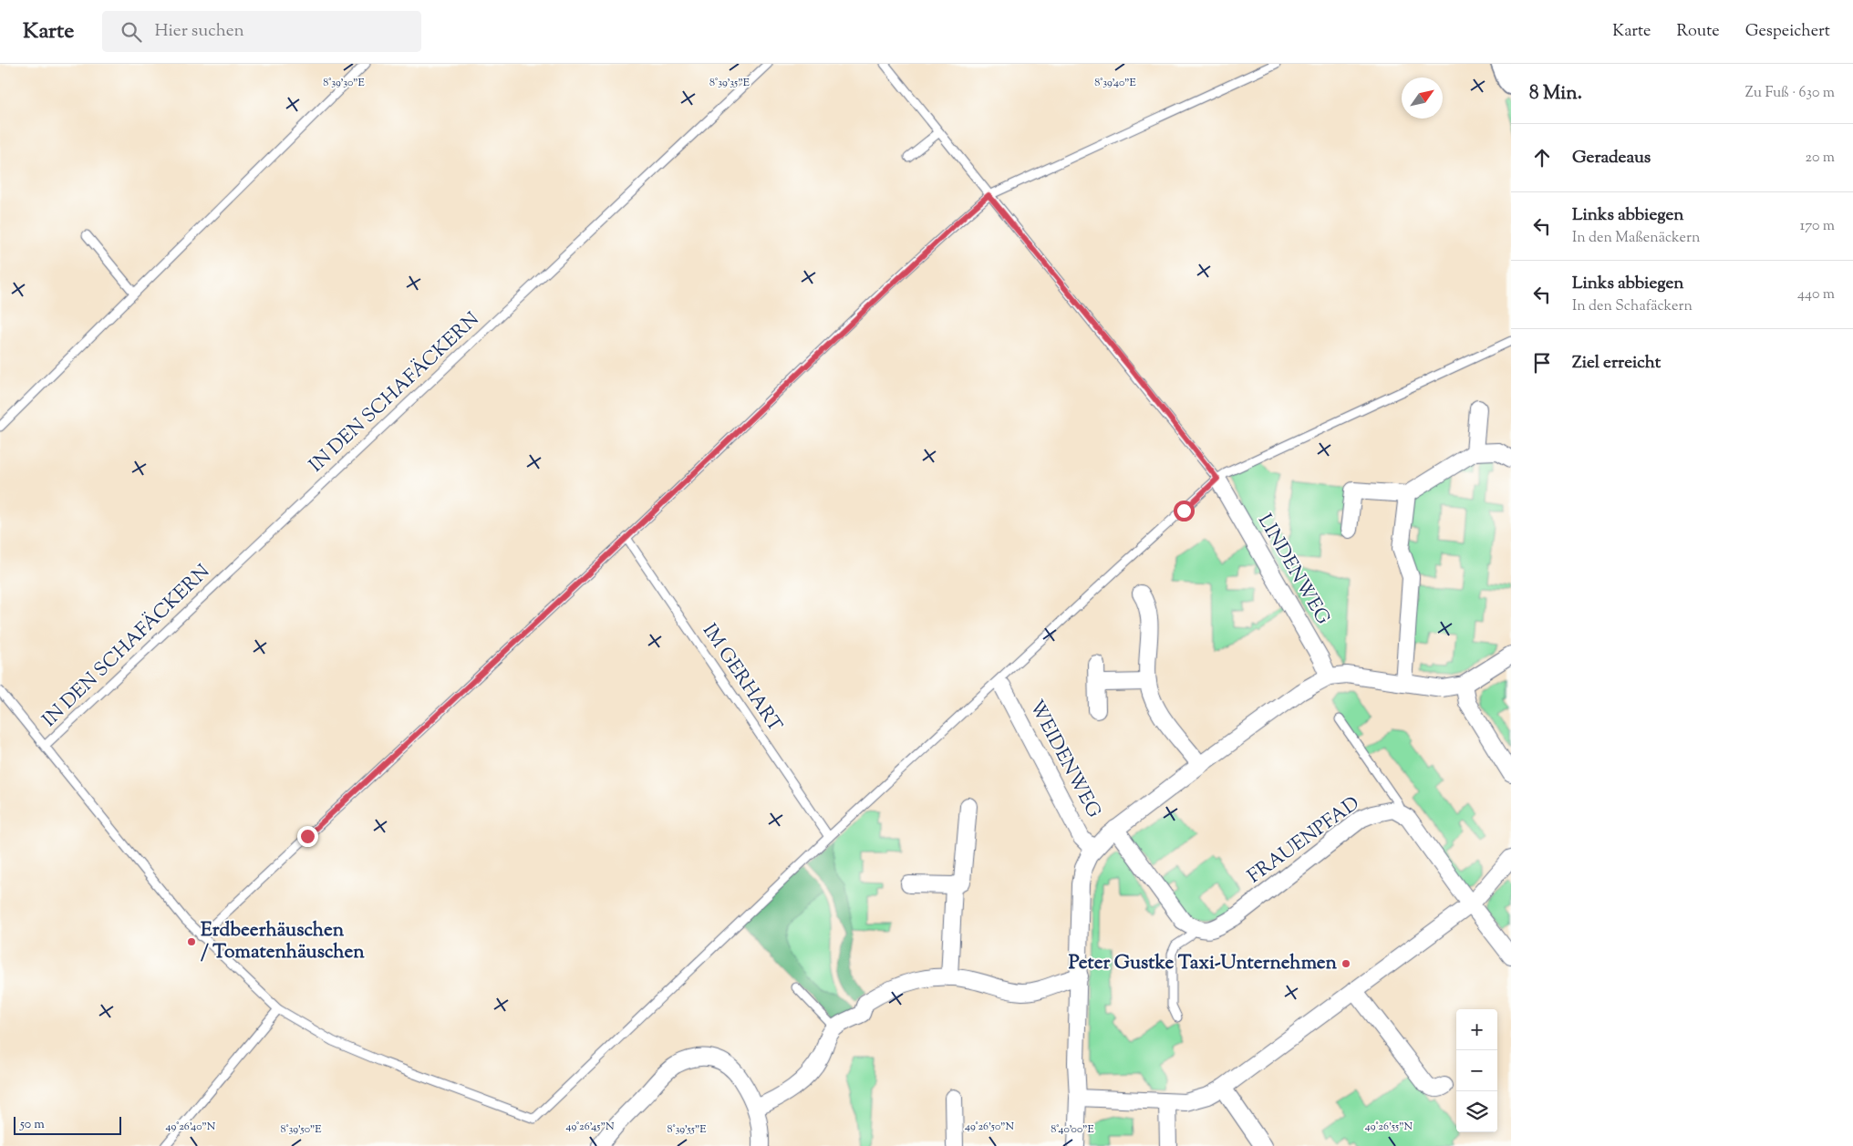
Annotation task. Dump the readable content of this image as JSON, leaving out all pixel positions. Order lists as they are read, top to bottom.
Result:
{
  "streets": {
    "street": ["LINDENWEG", "WEIDENWEG", "FRAUENPFAD"],
    "lane": ["IN DEN SCHAFÄCKERN", "IM GERHART"]
  },
  "places": ["Erdbeerhäuschen / Tomatenhäuschen", "Peter Gustke Taxi-Unternehmen"],
  "scale_bar": "50 m",
  "north": "top right",
  "page": {
    "header": "Karte",
    "search": "Hier suchen",
    "nav": ["Karte", "Route", "Gespeichert"],
    "heading": ["8 Min.", "Zu Fuß · 630 m"],
    "list": [
      ["Geradeaus", "20 m"],
      ["Links abbiegen", "In den Maßenäckern", "170 m"],
      ["Links abbiegen", "In den Schafäckern", "440 m"],
      "Ziel erreicht"
    ],
    "map_buttons": ["+", "−"],
    "scale": "50 m"
  },
  "coordinates": [
    "8°39'35\"E",
    "8°39'30\"E",
    "8°39'40\"E",
    "49°26'40\"N",
    "49°26'45\"N",
    "49°26'50\"N",
    "49°26'55\"N",
    "8°39'50\"E",
    "8°39'55\"E",
    "8°40'00\"E"
  ]
}
